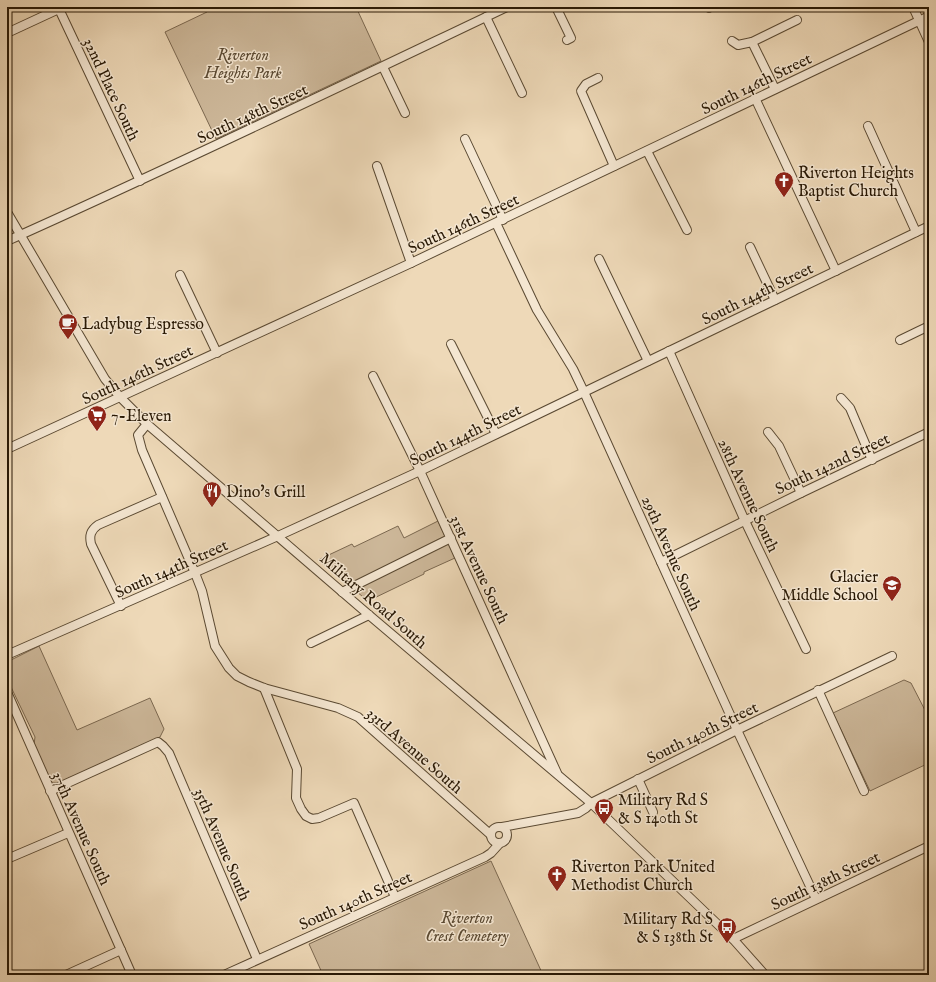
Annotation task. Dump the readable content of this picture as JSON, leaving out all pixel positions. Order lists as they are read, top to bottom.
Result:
{
  "streets": {
    "street": [
      "South 146th Street",
      "32nd Place South",
      "South 148th Street",
      "South 144th Street",
      "South 142nd Street",
      "28th Avenue South",
      "29th Avenue South",
      "31st Avenue South",
      "Military Road South",
      "South 140th Street",
      "33rd Avenue South",
      "37th Avenue South",
      "35th Avenue South",
      "South 138th Street"
    ]
  },
  "crossings": [
    ["South 146th Street", "29th Avenue South"],
    ["South 146th Street", "Military Road South"],
    ["32nd Place South", "South 148th Street"],
    ["South 148th Street", "Military Road South"],
    ["South 144th Street", "28th Avenue South"],
    ["South 144th Street", "29th Avenue South"],
    ["South 144th Street", "31st Avenue South"],
    ["South 144th Street", "Military Road South"],
    ["South 144th Street", "33rd Avenue South"],
    ["South 142nd Street", "28th Avenue South"],
    ["South 142nd Street", "29th Avenue South"],
    ["29th Avenue South", "South 140th Street"],
    ["29th Avenue South", "South 138th Street"],
    ["31st Avenue South", "Military Road South"],
    ["Military Road South", "South 140th Street"],
    ["Military Road South", "33rd Avenue South"],
    ["Military Road South", "South 138th Street"],
    ["South 140th Street", "33rd Avenue South"],
    ["South 140th Street", "35th Avenue South"],
    ["37th Avenue South", "35th Avenue South"]
  ],
  "parks": ["Riverton Heights Park", "Riverton Crest Cemetery"],
  "places": {
    "church": ["Riverton Heights Baptist Church", "Riverton Park United Methodist Church"],
    "cafe": ["Ladybug Espresso"],
    "supermarket": ["7-Eleven"],
    "restaurant": ["Dino's Grill"],
    "school or university": ["Glacier Middle School"],
    "bus stop": ["Military Rd S & S 140th St", "Military Rd S & S 138th St"]
  }
}
